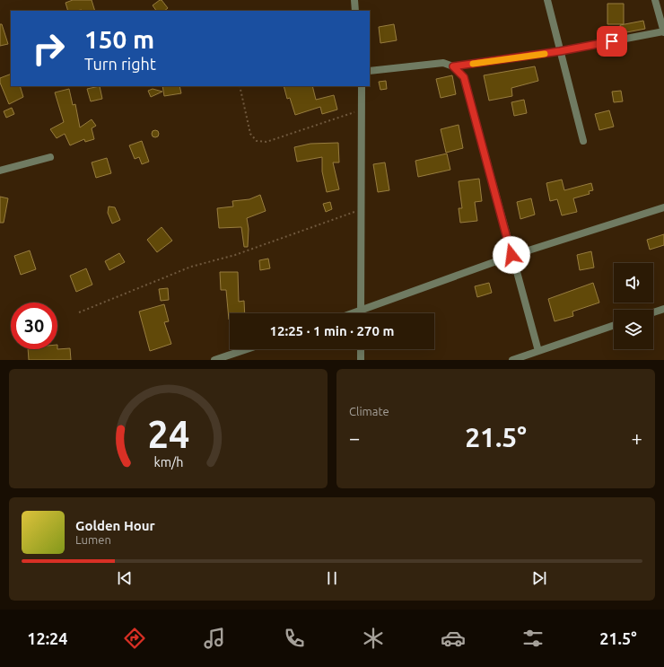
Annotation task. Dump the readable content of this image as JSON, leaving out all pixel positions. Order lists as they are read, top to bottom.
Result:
{
  "page": {
    "turn": ["150 m", "Turn right"],
    "limit": "30",
    "trip": "12:25 · 1 min · 270 m",
    "tile": "Climate",
    "heat": ["−", "21.5°", "+"],
    "song": ["Golden Hour", "Lumen"],
    "tabs": ["12:24", "21.5°"],
    "gauge": ["24", "km/h"]
  }
}
